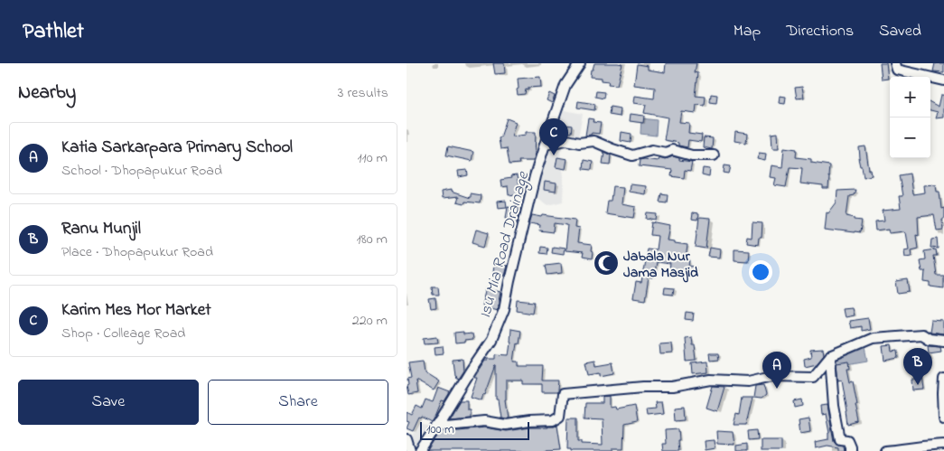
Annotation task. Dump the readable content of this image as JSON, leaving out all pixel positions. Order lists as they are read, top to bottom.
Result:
{
  "water": ["Isu Mia Road Drainage"],
  "places": {
    "mosque": ["Jabala Nur Jama Masjid"]
  },
  "scale_bar": "100 m",
  "page": {
    "header": "Pathlet",
    "nav": ["Map", "Directions", "Saved"],
    "heading": ["Nearby", "3 results"],
    "map_buttons": ["+", "−"],
    "pins": ["C", "B", "A"],
    "list": [
      {
        "mark": "A",
        "name": "Katia Sarkarpara Primary School",
        "note": "School · Dhopapukur Road",
        "value": "110 m"
      },
      {
        "mark": "B",
        "name": "Ranu Munjil",
        "note": "Place · Dhopapukur Road",
        "value": "180 m"
      },
      {
        "mark": "C",
        "name": "Karim Mes Mor Market",
        "note": "Shop · Colleage Road",
        "value": "220 m"
      }
    ],
    "buttons": ["Save", "Share"],
    "scale": "100 m"
  }
}
